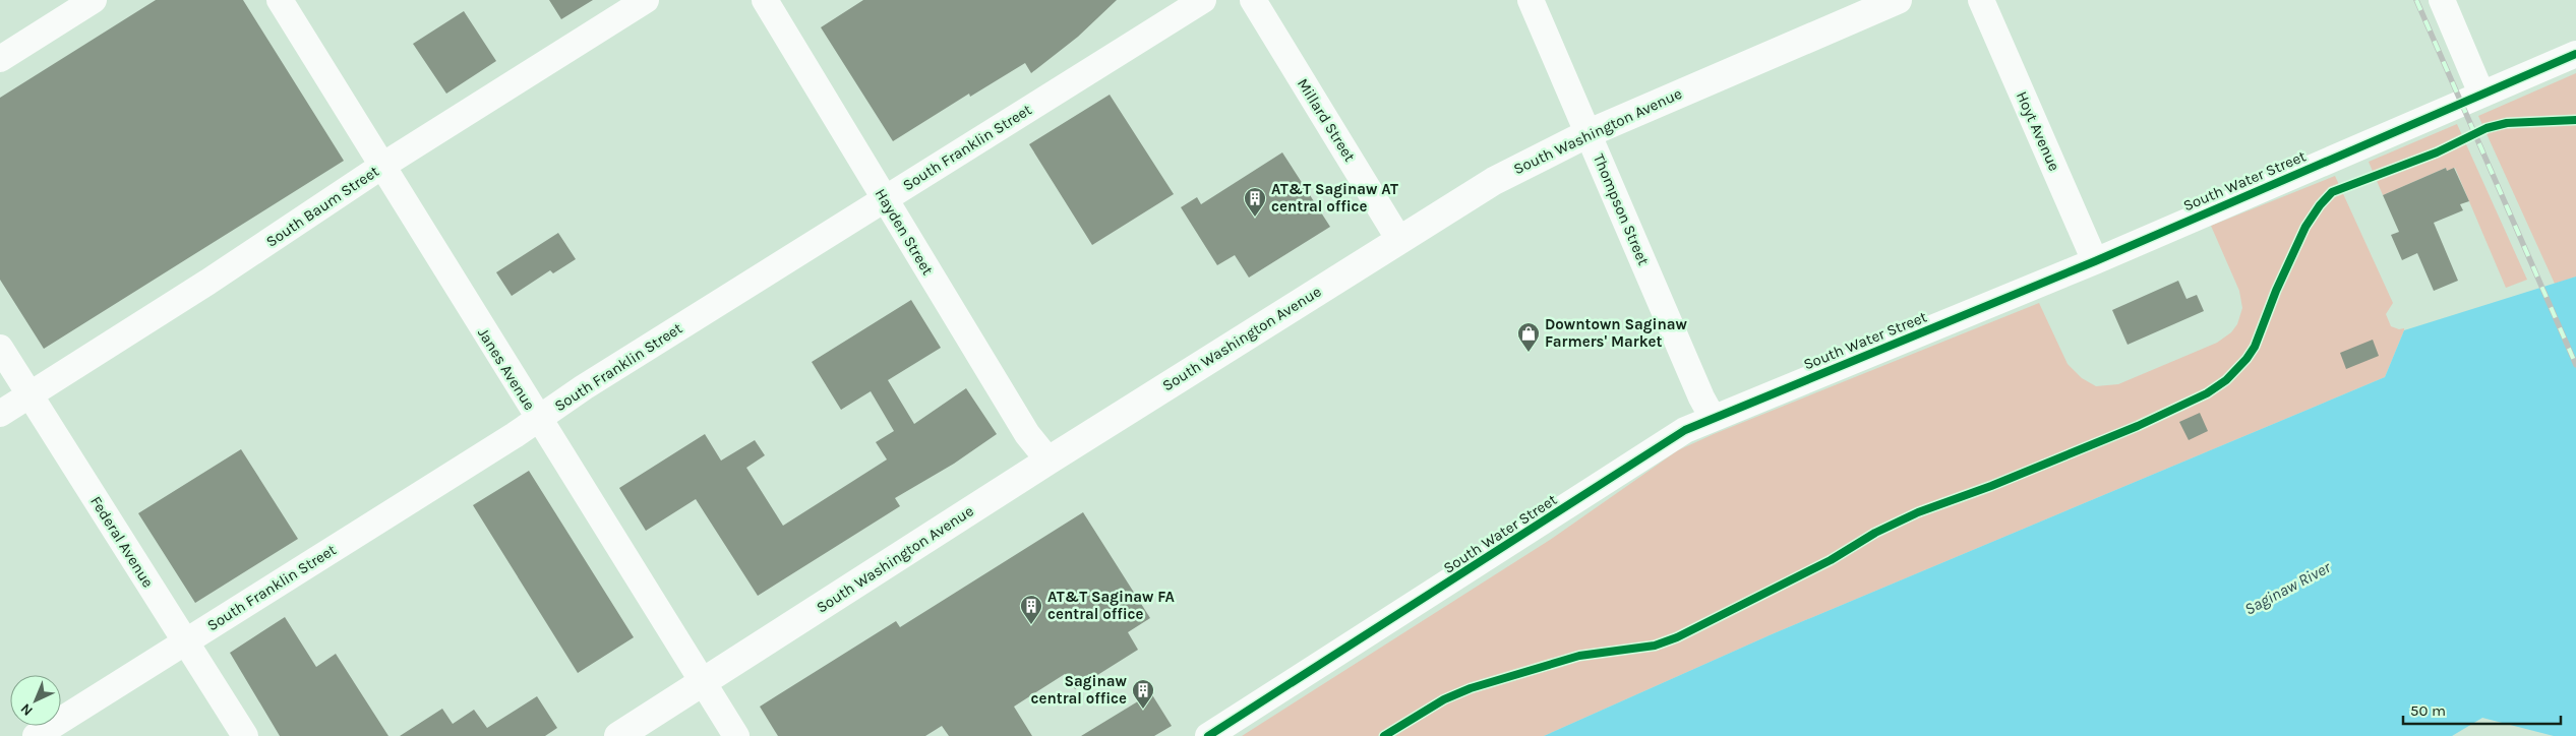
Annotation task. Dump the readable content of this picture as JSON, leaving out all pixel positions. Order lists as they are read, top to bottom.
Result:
{
  "streets": {
    "main road": ["South Washington Avenue"],
    "street": [
      "Millard Street",
      "Hoyt Avenue",
      "South Franklin Street",
      "South Water Street",
      "South Baum Street",
      "Thompson Street",
      "Hayden Street",
      "Janes Avenue",
      "Federal Avenue"
    ]
  },
  "crossings": [
    ["Millard Street", "South Washington Avenue"],
    ["South Washington Avenue", "Thompson Street"],
    ["South Washington Avenue", "Hayden Street"],
    ["South Washington Avenue", "Janes Avenue"],
    ["Hoyt Avenue", "South Water Street"],
    ["South Franklin Street", "Hayden Street"],
    ["South Franklin Street", "Janes Avenue"],
    ["South Franklin Street", "Federal Avenue"],
    ["South Water Street", "Thompson Street"],
    ["South Baum Street", "Janes Avenue"],
    ["South Baum Street", "Federal Avenue"]
  ],
  "water": ["Saginaw River"],
  "places": {
    "building": ["AT&T Saginaw AT central office", "AT&T Saginaw FA central office", "Saginaw central office"],
    "shop": ["Downtown Saginaw Farmers' Market"]
  },
  "scale_bar": "50 m",
  "north": "bottom left"
}
